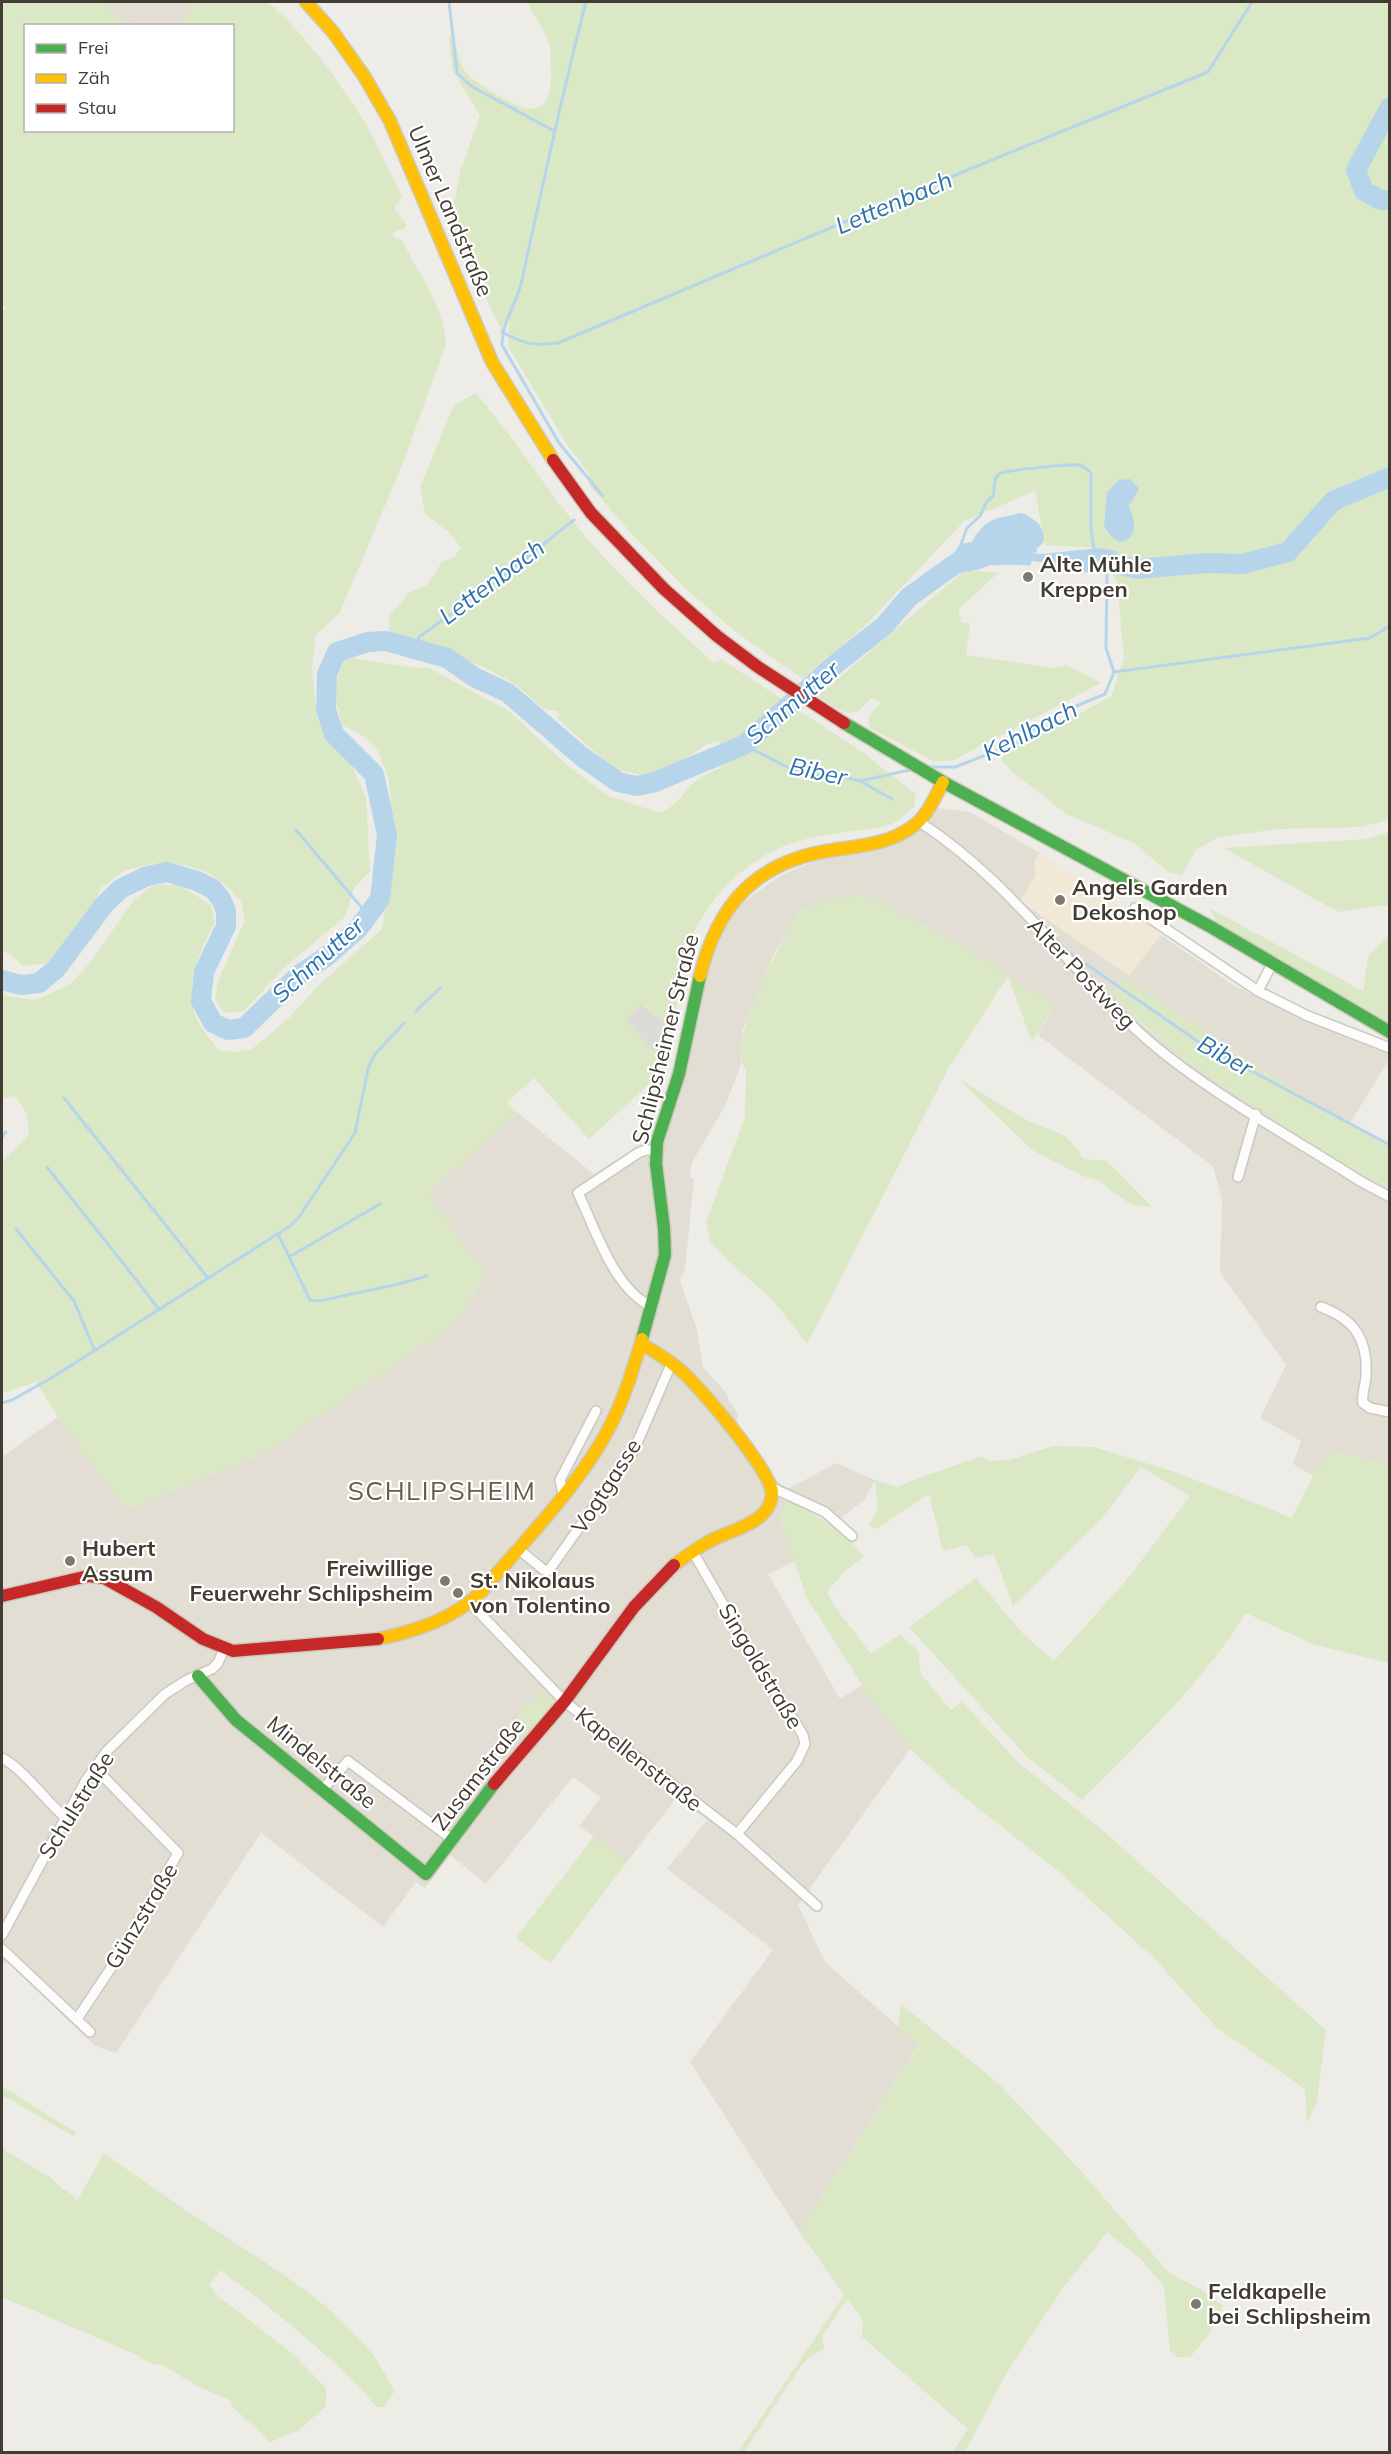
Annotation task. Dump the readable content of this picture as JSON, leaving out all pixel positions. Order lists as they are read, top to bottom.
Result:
{
  "streets": {
    "street": [
      "Ulmer Landstraße",
      "Alter Postweg",
      "Schlipsheimer Straße",
      "Vogtgasse",
      "Singoldstraße",
      "Kapellenstraße",
      "Mindelstraße",
      "Zusamstraße",
      "Schulstraße",
      "Günzstraße"
    ]
  },
  "crossings": [
    ["Ulmer Landstraße", "Schlipsheimer Straße"],
    ["Alter Postweg", "Schlipsheimer Straße"],
    ["Schlipsheimer Straße", "Vogtgasse"],
    ["Schlipsheimer Straße", "Kapellenstraße"],
    ["Schlipsheimer Straße", "Schulstraße"],
    ["Singoldstraße", "Kapellenstraße"],
    ["Singoldstraße", "Zusamstraße"],
    ["Kapellenstraße", "Zusamstraße"],
    ["Mindelstraße", "Zusamstraße"],
    ["Mindelstraße", "Schulstraße"],
    ["Schulstraße", "Günzstraße"]
  ],
  "districts": ["SCHLIPSHEIM"],
  "water": [
    "Lettenbach",
    "Schmutter",
    "Kehlbach",
    "Biber"
  ],
  "places": [
    "Alte Mühle Kreppen",
    "Angels Garden Dekoshop",
    "Hubert Assum",
    "Freiwillige Feuerwehr Schlipsheim",
    "St. Nikolaus von Tolentino",
    "Feldkapelle bei Schlipsheim"
  ],
  "legend": ["Frei", "Zäh", "Stau"]
}
